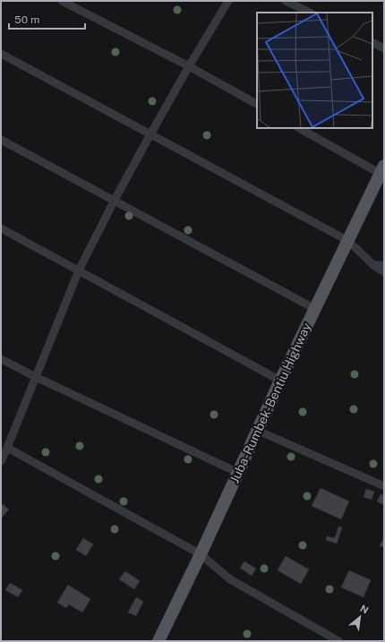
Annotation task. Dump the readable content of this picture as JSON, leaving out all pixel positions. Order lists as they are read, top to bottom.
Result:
{
  "streets": {
    "main road": ["Juba-Rumbek-Bentiu Highway"]
  },
  "scale_bar": "50 m",
  "north": "top right"
}
